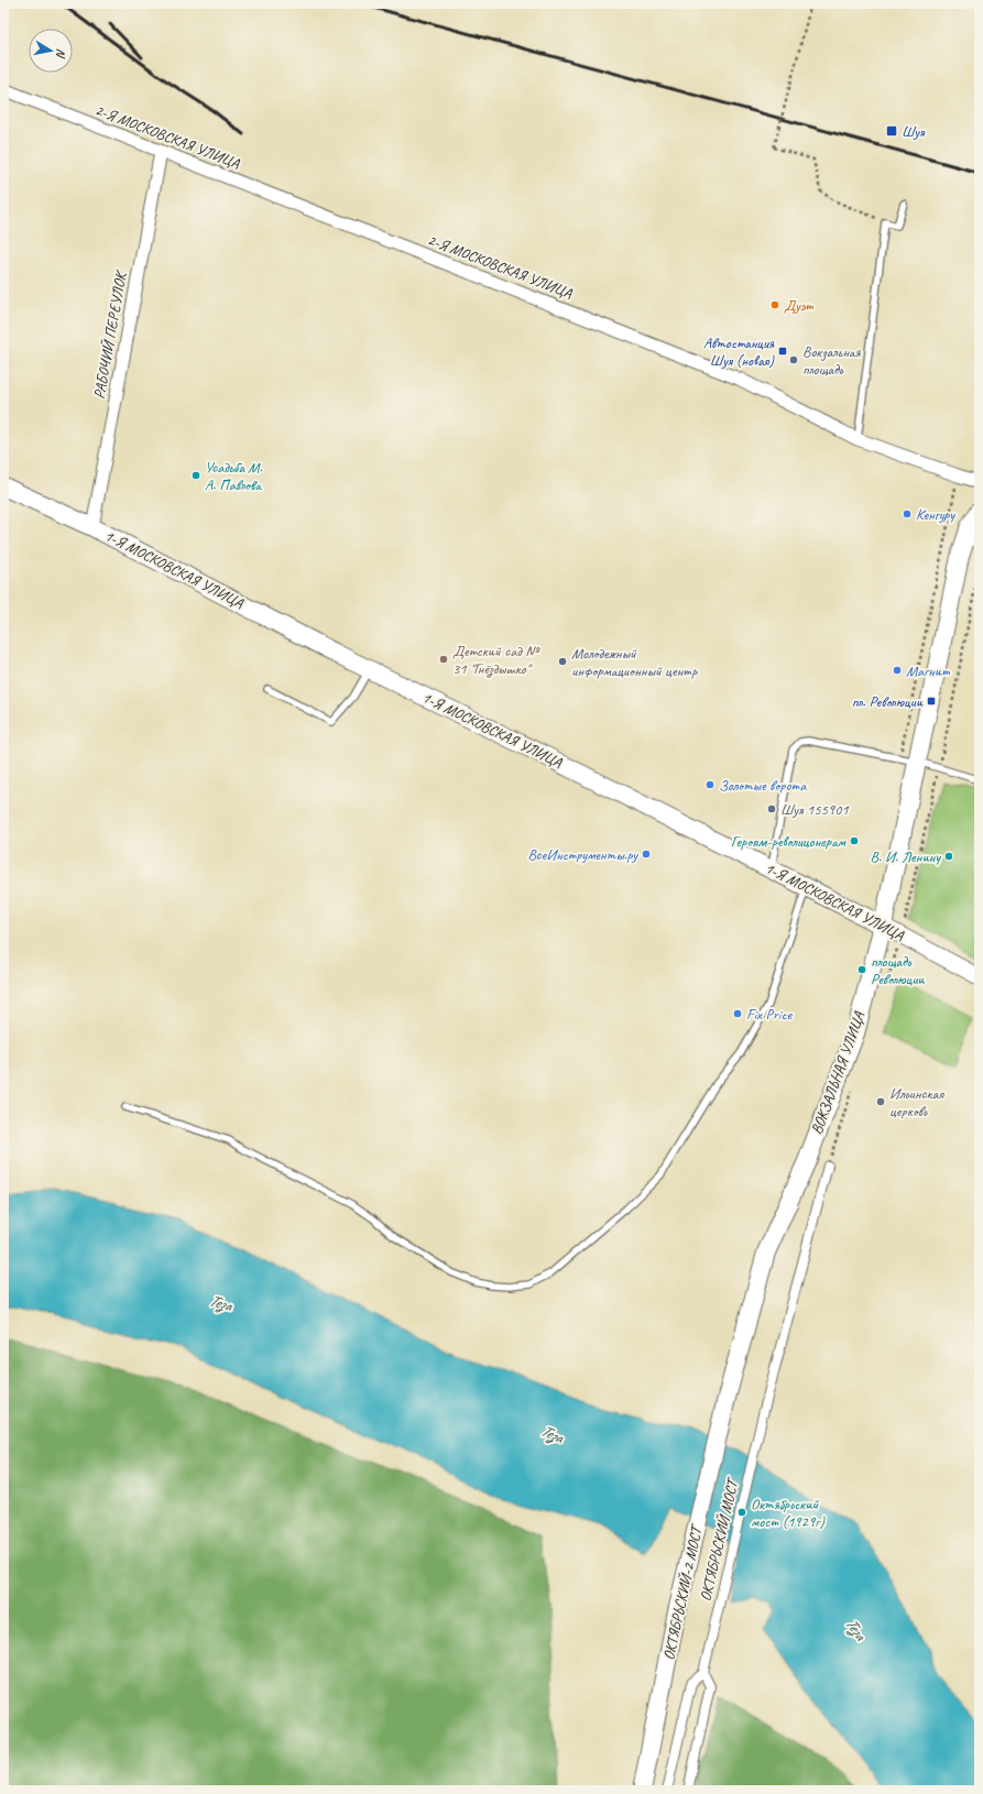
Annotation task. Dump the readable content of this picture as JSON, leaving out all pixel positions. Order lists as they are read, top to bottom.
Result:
{
  "streets": {
    "main road": ["1-Я МОСКОВСКАЯ УЛИЦА", "ВОКЗАЛЬНАЯ УЛИЦА", "ОКТЯБРЬСКИЙ-2 МОСТ"],
    "street": ["2-Я МОСКОВСКАЯ УЛИЦА", "РАБОЧИЙ ПЕРЕУЛОК", "ОКТЯБРЬСКИЙ МОСТ"]
  },
  "crossings": [
    ["2-Я МОСКОВСКАЯ УЛИЦА", "РАБОЧИЙ ПЕРЕУЛОК"],
    ["РАБОЧИЙ ПЕРЕУЛОК", "1-Я МОСКОВСКАЯ УЛИЦА"],
    ["1-Я МОСКОВСКАЯ УЛИЦА", "ВОКЗАЛЬНАЯ УЛИЦА"],
    ["ВОКЗАЛЬНАЯ УЛИЦА", "ОКТЯБРЬСКИЙ-2 МОСТ"]
  ],
  "water": ["Теза"],
  "places": {
    "transit": ["Шуя", "Автостанция Шуя (новая)", "пл. Революции"],
    "other": [
      "Дуэт",
      "Вокзальная площадь",
      "Усадьба М. А. Павлова",
      "Кенгуру",
      "Детский сад № 31 \"Гнёздышко\"",
      "Молодежный информационный центр",
      "Магнит",
      "Золотые ворота",
      "Шуя 155901",
      "Героям-револицонерам",
      "ВсеИнструменты.ру",
      "В. И. Ленину",
      "площадь Революции",
      "Fix Price",
      "Ильинская церковь",
      "Октябрьский мост (1929г)"
    ]
  },
  "north": "right"
}
